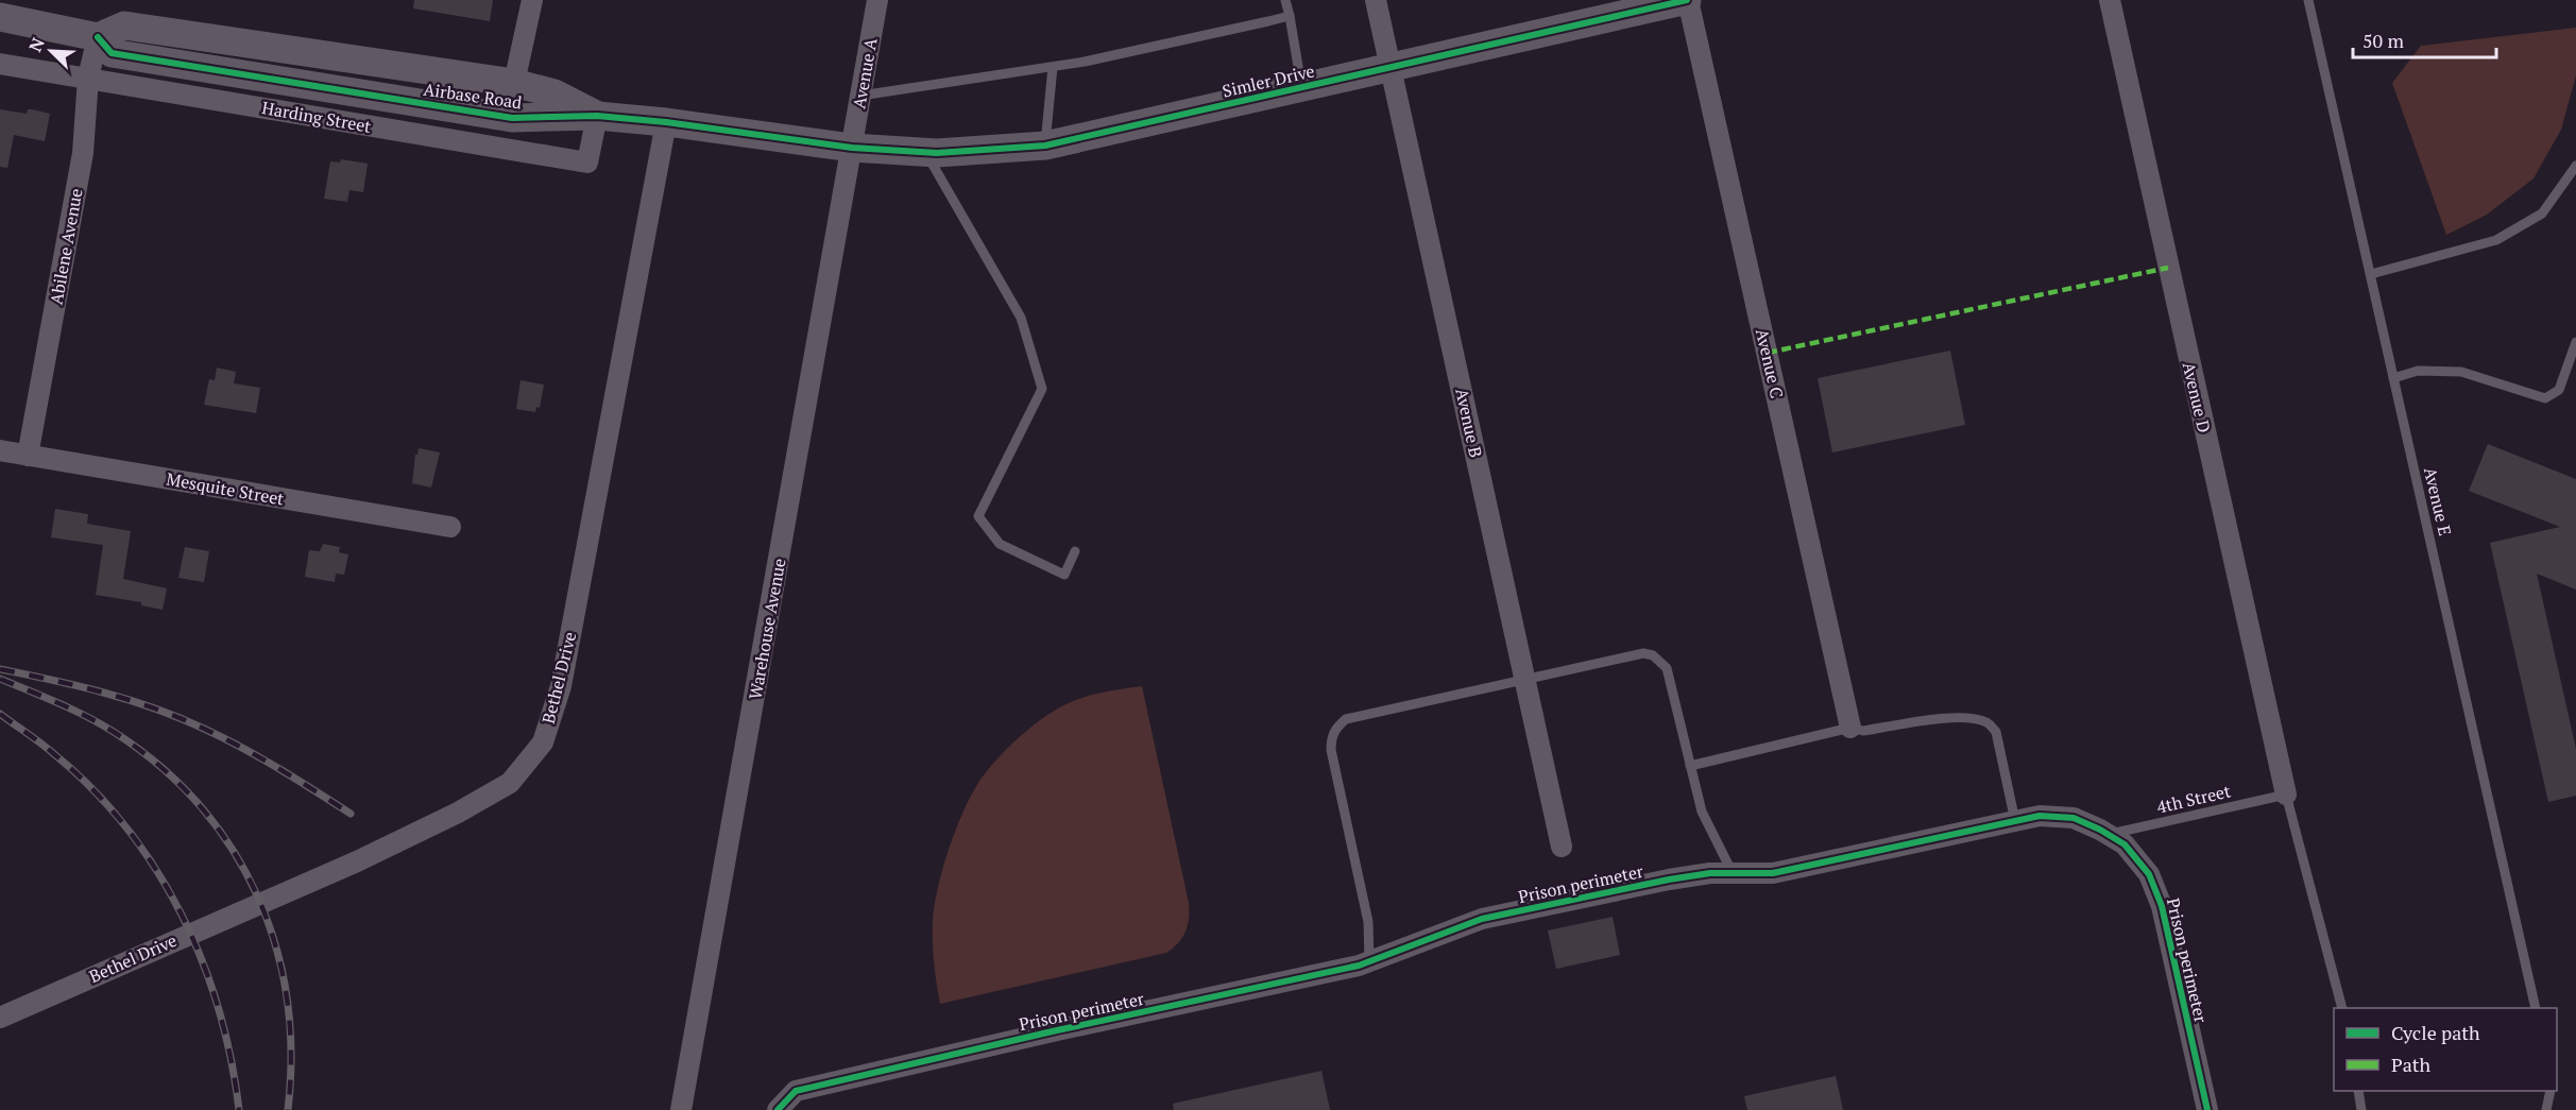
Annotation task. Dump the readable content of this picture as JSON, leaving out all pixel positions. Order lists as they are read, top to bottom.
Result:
{
  "streets": {
    "street": [
      "Avenue A",
      "Simler Drive",
      "Airbase Road",
      "Harding Street",
      "Abilene Avenue",
      "Avenue C",
      "Avenue D",
      "Avenue B",
      "Mesquite Street",
      "Warehouse Avenue",
      "Bethel Drive",
      "Prison perimeter"
    ],
    "lane": ["Avenue E", "4th Street"]
  },
  "crossings": [
    ["Avenue A", "Simler Drive"],
    ["Avenue A", "Airbase Road"],
    ["Avenue A", "Warehouse Avenue"],
    ["Simler Drive", "Airbase Road"],
    ["Simler Drive", "Avenue C"],
    ["Simler Drive", "Avenue B"],
    ["Simler Drive", "Warehouse Avenue"],
    ["Airbase Road", "Harding Street"],
    ["Airbase Road", "Abilene Avenue"],
    ["Airbase Road", "Warehouse Avenue"],
    ["Airbase Road", "Bethel Drive"],
    ["Harding Street", "Abilene Avenue"],
    ["Abilene Avenue", "Mesquite Street"],
    ["Avenue D", "4th Street"],
    ["4th Street", "Prison perimeter"]
  ],
  "legend": ["Cycle path", "Path"],
  "scale_bar": "50 m",
  "north": "top left"
}
